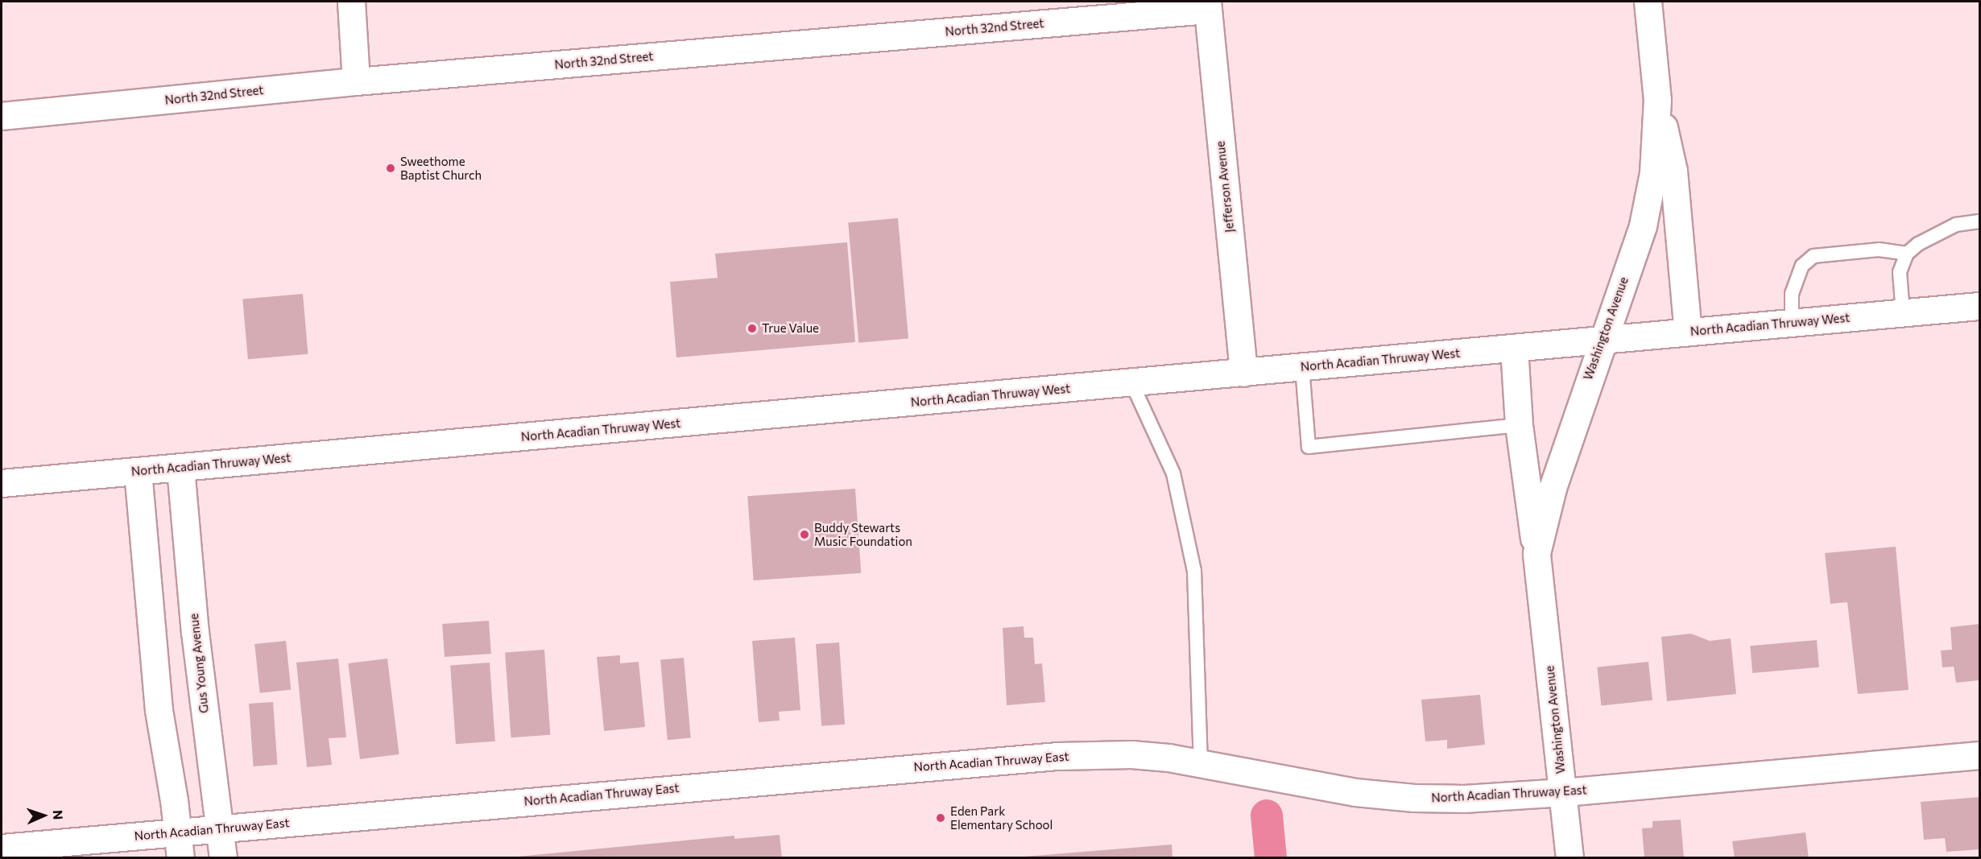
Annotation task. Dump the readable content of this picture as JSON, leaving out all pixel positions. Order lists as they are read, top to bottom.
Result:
{
  "streets": {
    "street": [
      "North 32nd Street",
      "Jefferson Avenue",
      "North Acadian Thruway West",
      "Washington Avenue",
      "Gus Young Avenue",
      "North Acadian Thruway East"
    ]
  },
  "crossings": [
    ["North 32nd Street", "Jefferson Avenue"],
    ["Jefferson Avenue", "North Acadian Thruway West"],
    ["North Acadian Thruway West", "Washington Avenue"],
    ["North Acadian Thruway West", "Gus Young Avenue"],
    ["Washington Avenue", "North Acadian Thruway East"],
    ["Gus Young Avenue", "North Acadian Thruway East"]
  ],
  "places": [
    "Sweethome Baptist Church",
    "True Value",
    "Buddy Stewarts Music Foundation",
    "Eden Park Elementary School"
  ],
  "north": "right"
}
